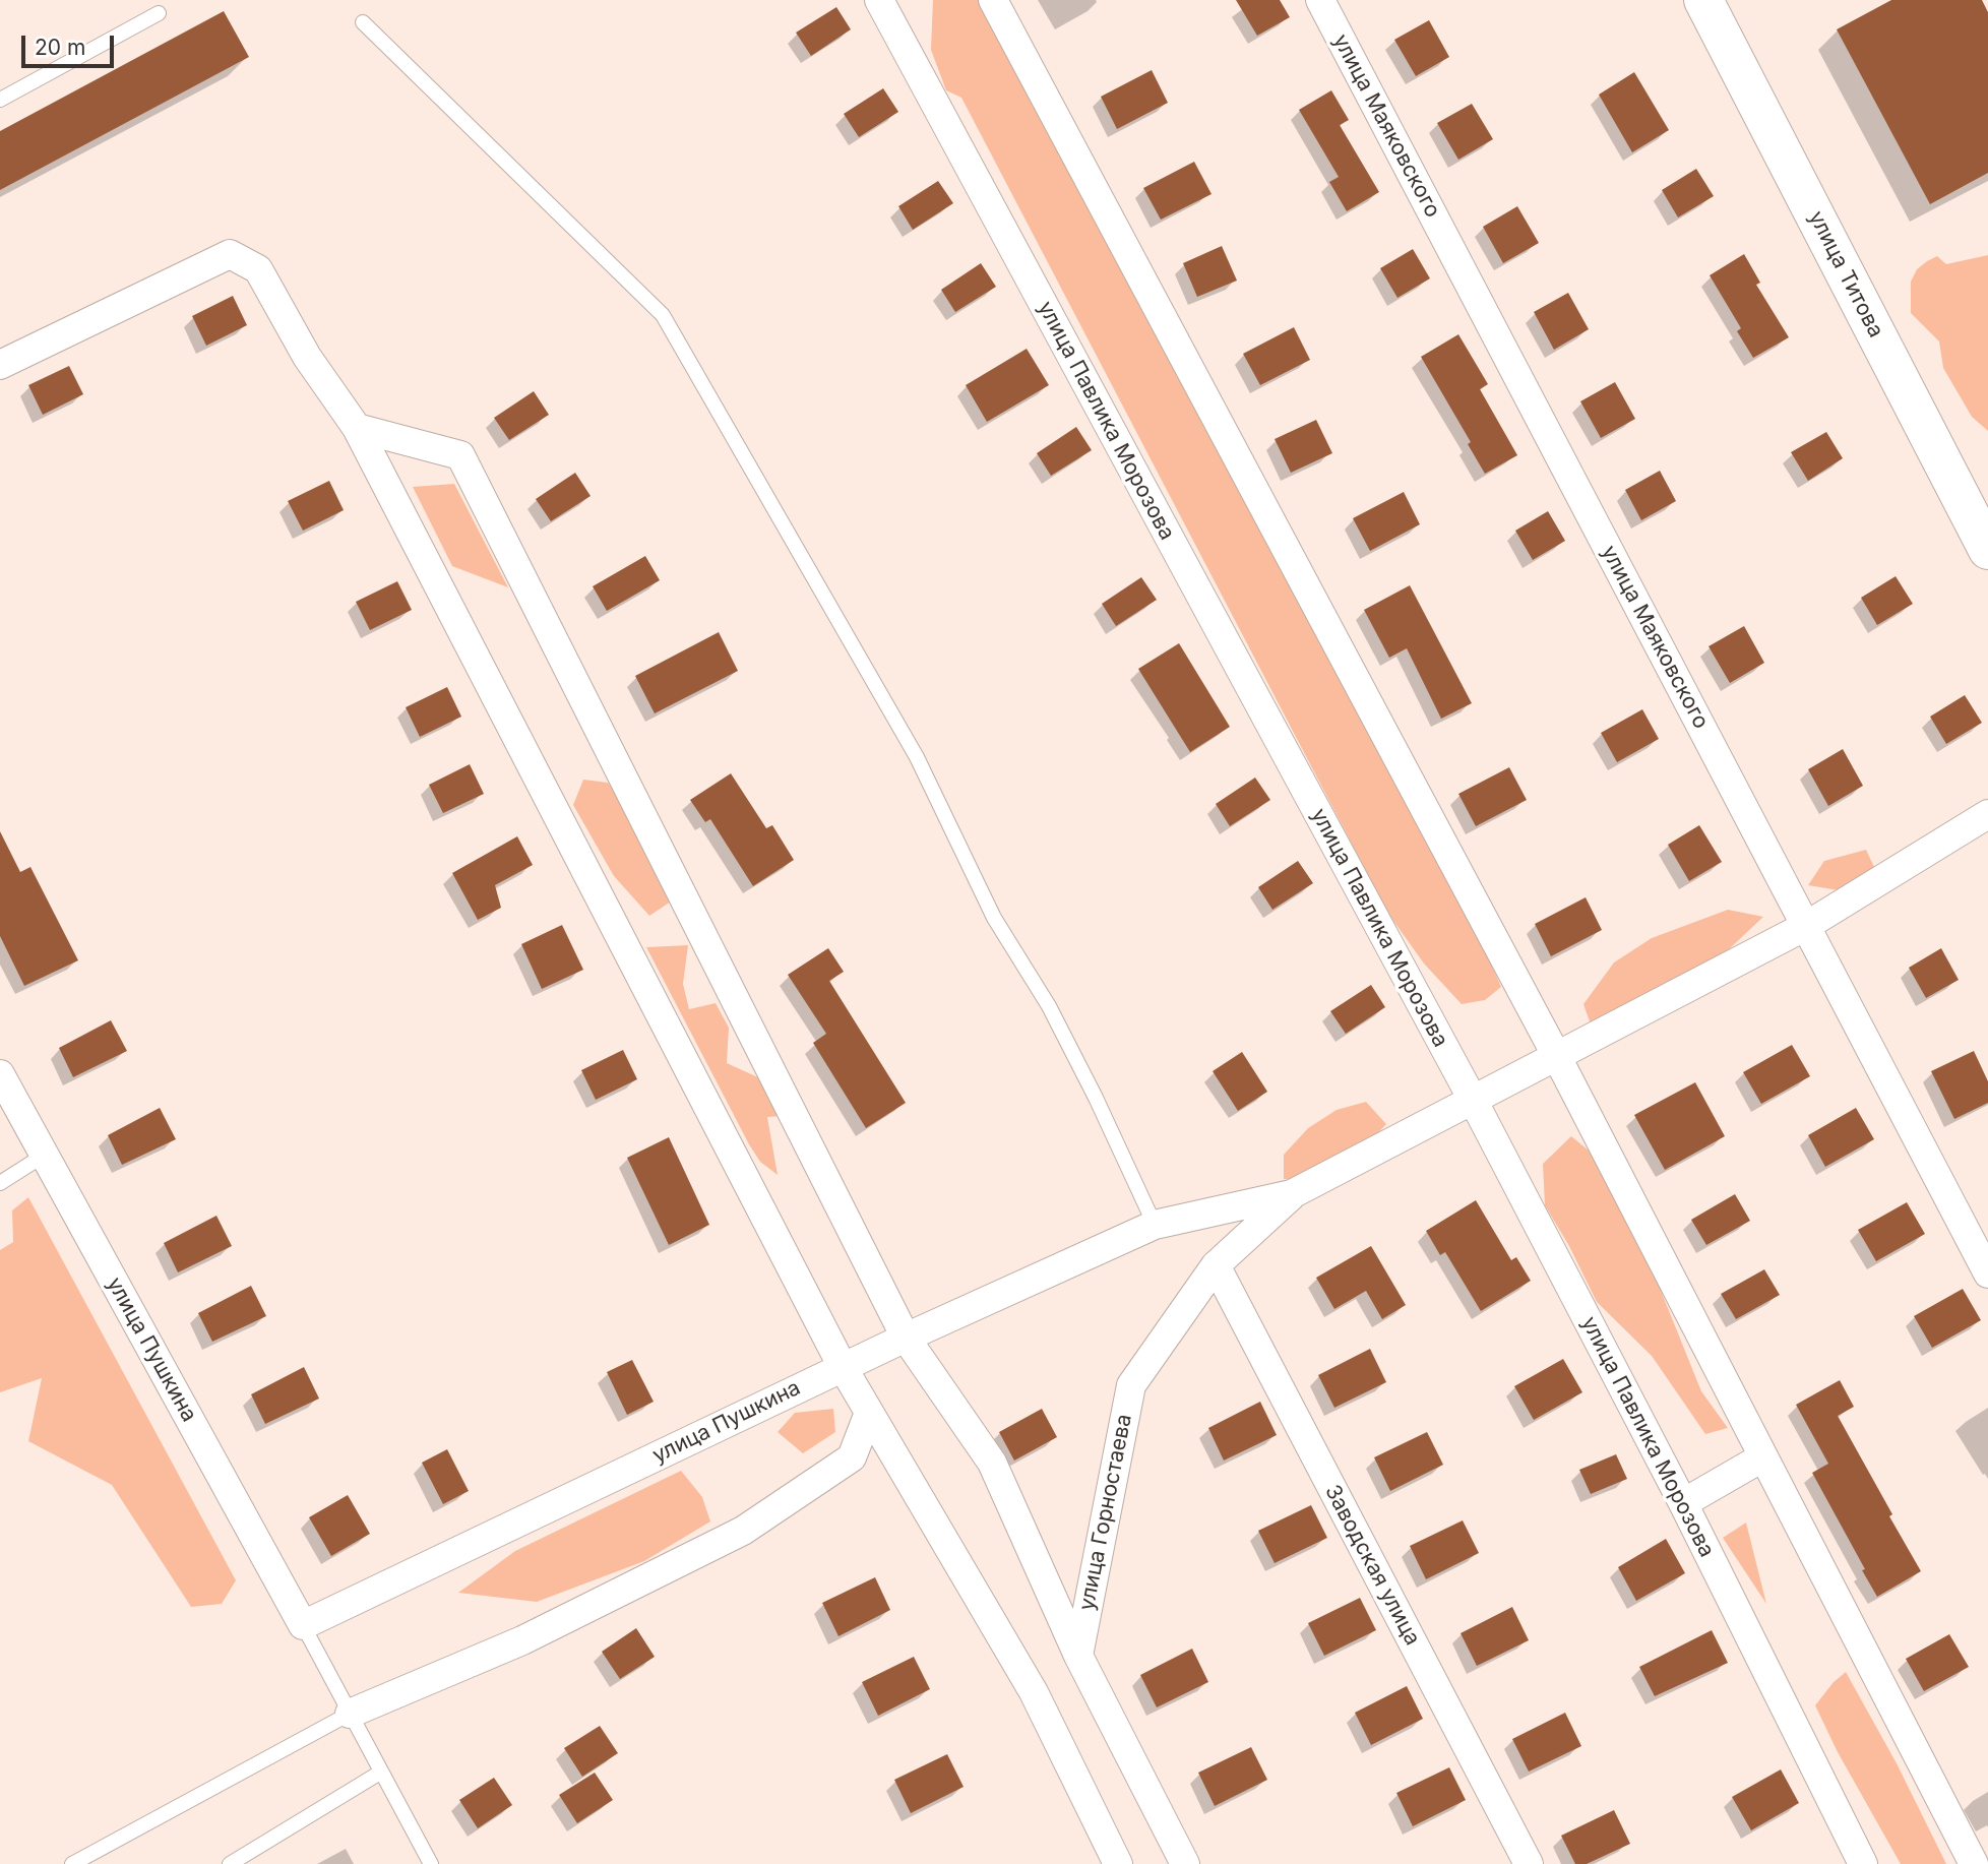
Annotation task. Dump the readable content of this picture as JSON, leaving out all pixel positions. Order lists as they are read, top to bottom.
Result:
{
  "streets": {
    "main road": ["улица Титова"],
    "street": [
      "улица Маяковского",
      "улица Павлика Морозова",
      "улица Пушкина",
      "улица Горностаева",
      "Заводская улица"
    ]
  },
  "crossings": [
    ["улица Пушкина", "улица Горностаева"],
    ["улица Горностаева", "Заводская улица"]
  ],
  "scale_bar": "20 m"
}
